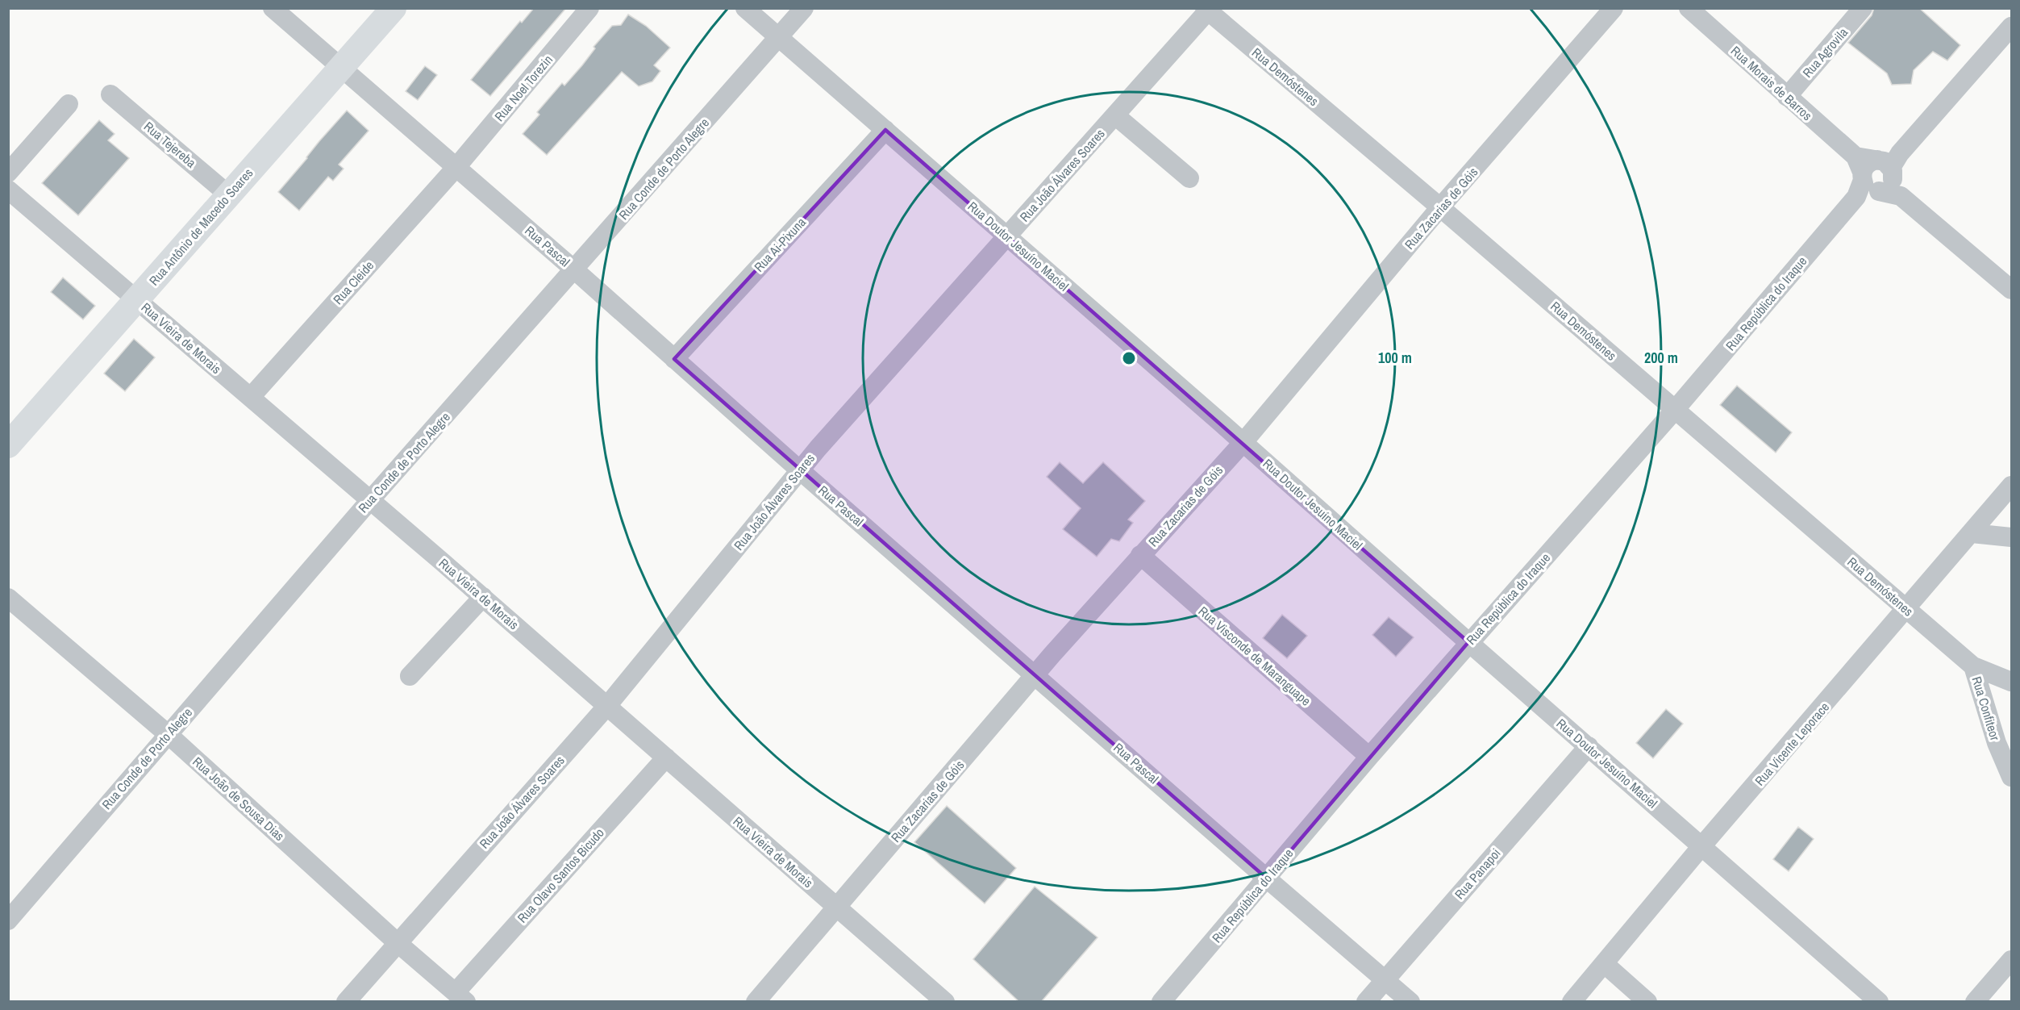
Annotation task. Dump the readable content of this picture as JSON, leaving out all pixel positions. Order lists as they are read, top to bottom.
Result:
{
  "streets": {
    "main road": ["Rua Antônio de Macedo Soares"],
    "street": [
      "Rua Agrovila",
      "Rua Demóstenes",
      "Rua Morais de Barros",
      "Rua Noel Torezin",
      "Rua Tejereba",
      "Rua Conde de Porto Alegre",
      "Rua João Álvares Soares",
      "Rua Zacarias de Góis",
      "Rua Ai-Pixuna",
      "Rua Pascal",
      "Rua Doutor Jesuíno Maciel",
      "Rua Cleide",
      "Rua República do Iraque",
      "Rua Vieira de Morais",
      "Rua Visconde de Maranguape",
      "Rua Confiteor",
      "Rua Vicente Leporace",
      "Rua João de Sousa Dias",
      "Rua Panapoi",
      "Rua Olavo Santos Bicudo"
    ]
  },
  "crossings": [
    ["Rua Agrovila", "Rua Morais de Barros"],
    ["Rua Demóstenes", "Rua João Álvares Soares"],
    ["Rua Demóstenes", "Rua Zacarias de Góis"],
    ["Rua Demóstenes", "Rua República do Iraque"],
    ["Rua Demóstenes", "Rua Confiteor"],
    ["Rua Demóstenes", "Rua Vicente Leporace"],
    ["Rua Morais de Barros", "Rua República do Iraque"],
    ["Rua Noel Torezin", "Rua Pascal"],
    ["Rua Noel Torezin", "Rua Cleide"],
    ["Rua Tejereba", "Rua Antônio de Macedo Soares"],
    ["Rua Conde de Porto Alegre", "Rua Pascal"],
    ["Rua Conde de Porto Alegre", "Rua Doutor Jesuíno Maciel"],
    ["Rua Conde de Porto Alegre", "Rua Vieira de Morais"],
    ["Rua Conde de Porto Alegre", "Rua João de Sousa Dias"],
    ["Rua João Álvares Soares", "Rua Pascal"],
    ["Rua João Álvares Soares", "Rua Doutor Jesuíno Maciel"],
    ["Rua João Álvares Soares", "Rua Vieira de Morais"],
    ["Rua João Álvares Soares", "Rua João de Sousa Dias"],
    ["Rua Zacarias de Góis", "Rua Pascal"],
    ["Rua Zacarias de Góis", "Rua Doutor Jesuíno Maciel"],
    ["Rua Zacarias de Góis", "Rua Vieira de Morais"],
    ["Rua Zacarias de Góis", "Rua Visconde de Maranguape"],
    ["Rua Antônio de Macedo Soares", "Rua Pascal"],
    ["Rua Antônio de Macedo Soares", "Rua Vieira de Morais"],
    ["Rua Ai-Pixuna", "Rua Pascal"],
    ["Rua Ai-Pixuna", "Rua Doutor Jesuíno Maciel"],
    ["Rua Pascal", "Rua Cleide"],
    ["Rua Pascal", "Rua República do Iraque"],
    ["Rua Pascal", "Rua Panapoi"],
    ["Rua Doutor Jesuíno Maciel", "Rua República do Iraque"],
    ["Rua Doutor Jesuíno Maciel", "Rua Vicente Leporace"],
    ["Rua Doutor Jesuíno Maciel", "Rua Panapoi"],
    ["Rua Cleide", "Rua Vieira de Morais"],
    ["Rua República do Iraque", "Rua Visconde de Maranguape"],
    ["Rua Vieira de Morais", "Rua Olavo Santos Bicudo"],
    ["Rua João de Sousa Dias", "Rua Olavo Santos Bicudo"]
  ],
  "rings": ["100 m", "200 m"]
}
